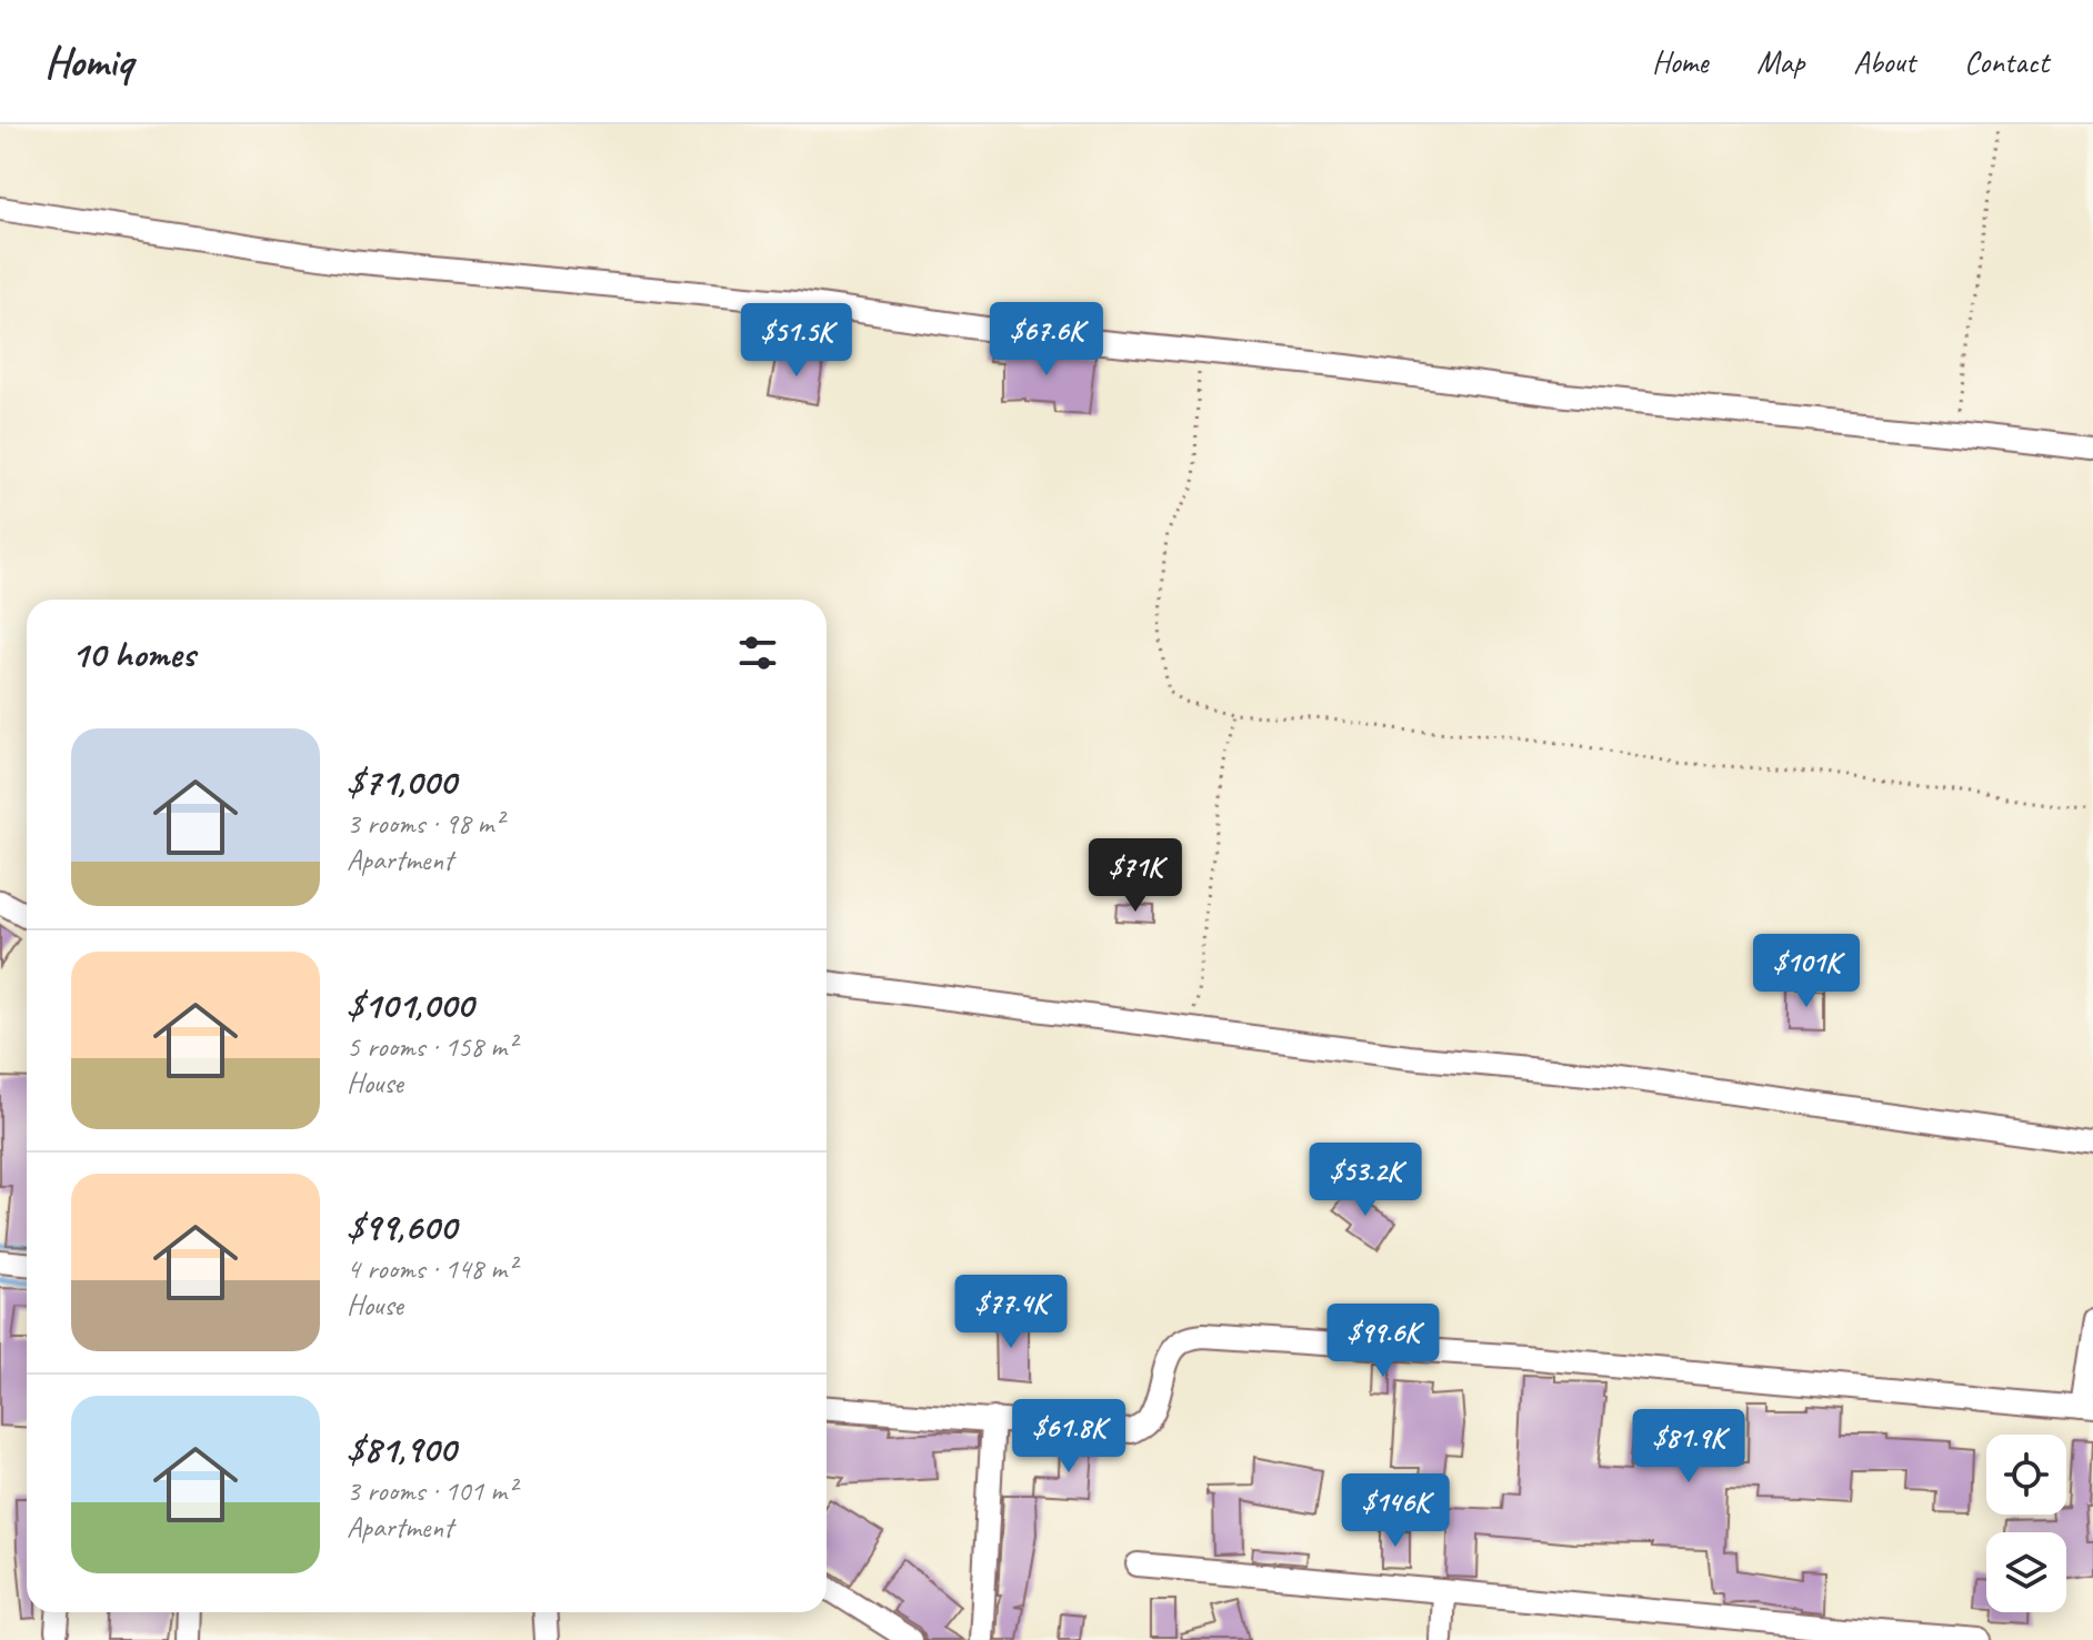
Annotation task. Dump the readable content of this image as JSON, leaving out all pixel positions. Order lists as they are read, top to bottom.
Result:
{
  "page": {
    "header": "Homiq",
    "nav": [
      "Home",
      "Map",
      "About",
      "Contact"
    ],
    "price": [
      "$67.6K",
      "$51.5K",
      "$71K",
      "$101K",
      "$53.2K",
      "$77.4K",
      "$99.6K",
      "$61.8K",
      "$81.9K",
      "$146K"
    ],
    "heading": "10 homes",
    "list": [
      {
        "name": "$71,000",
        "note": "3 rooms · 98 m² · Apartment"
      },
      {
        "name": "$101,000",
        "note": "5 rooms · 158 m² · House"
      },
      {
        "name": "$99,600",
        "note": "4 rooms · 148 m² · House"
      },
      {
        "name": "$81,900",
        "note": "3 rooms · 101 m² · Apartment"
      }
    ]
  }
}
